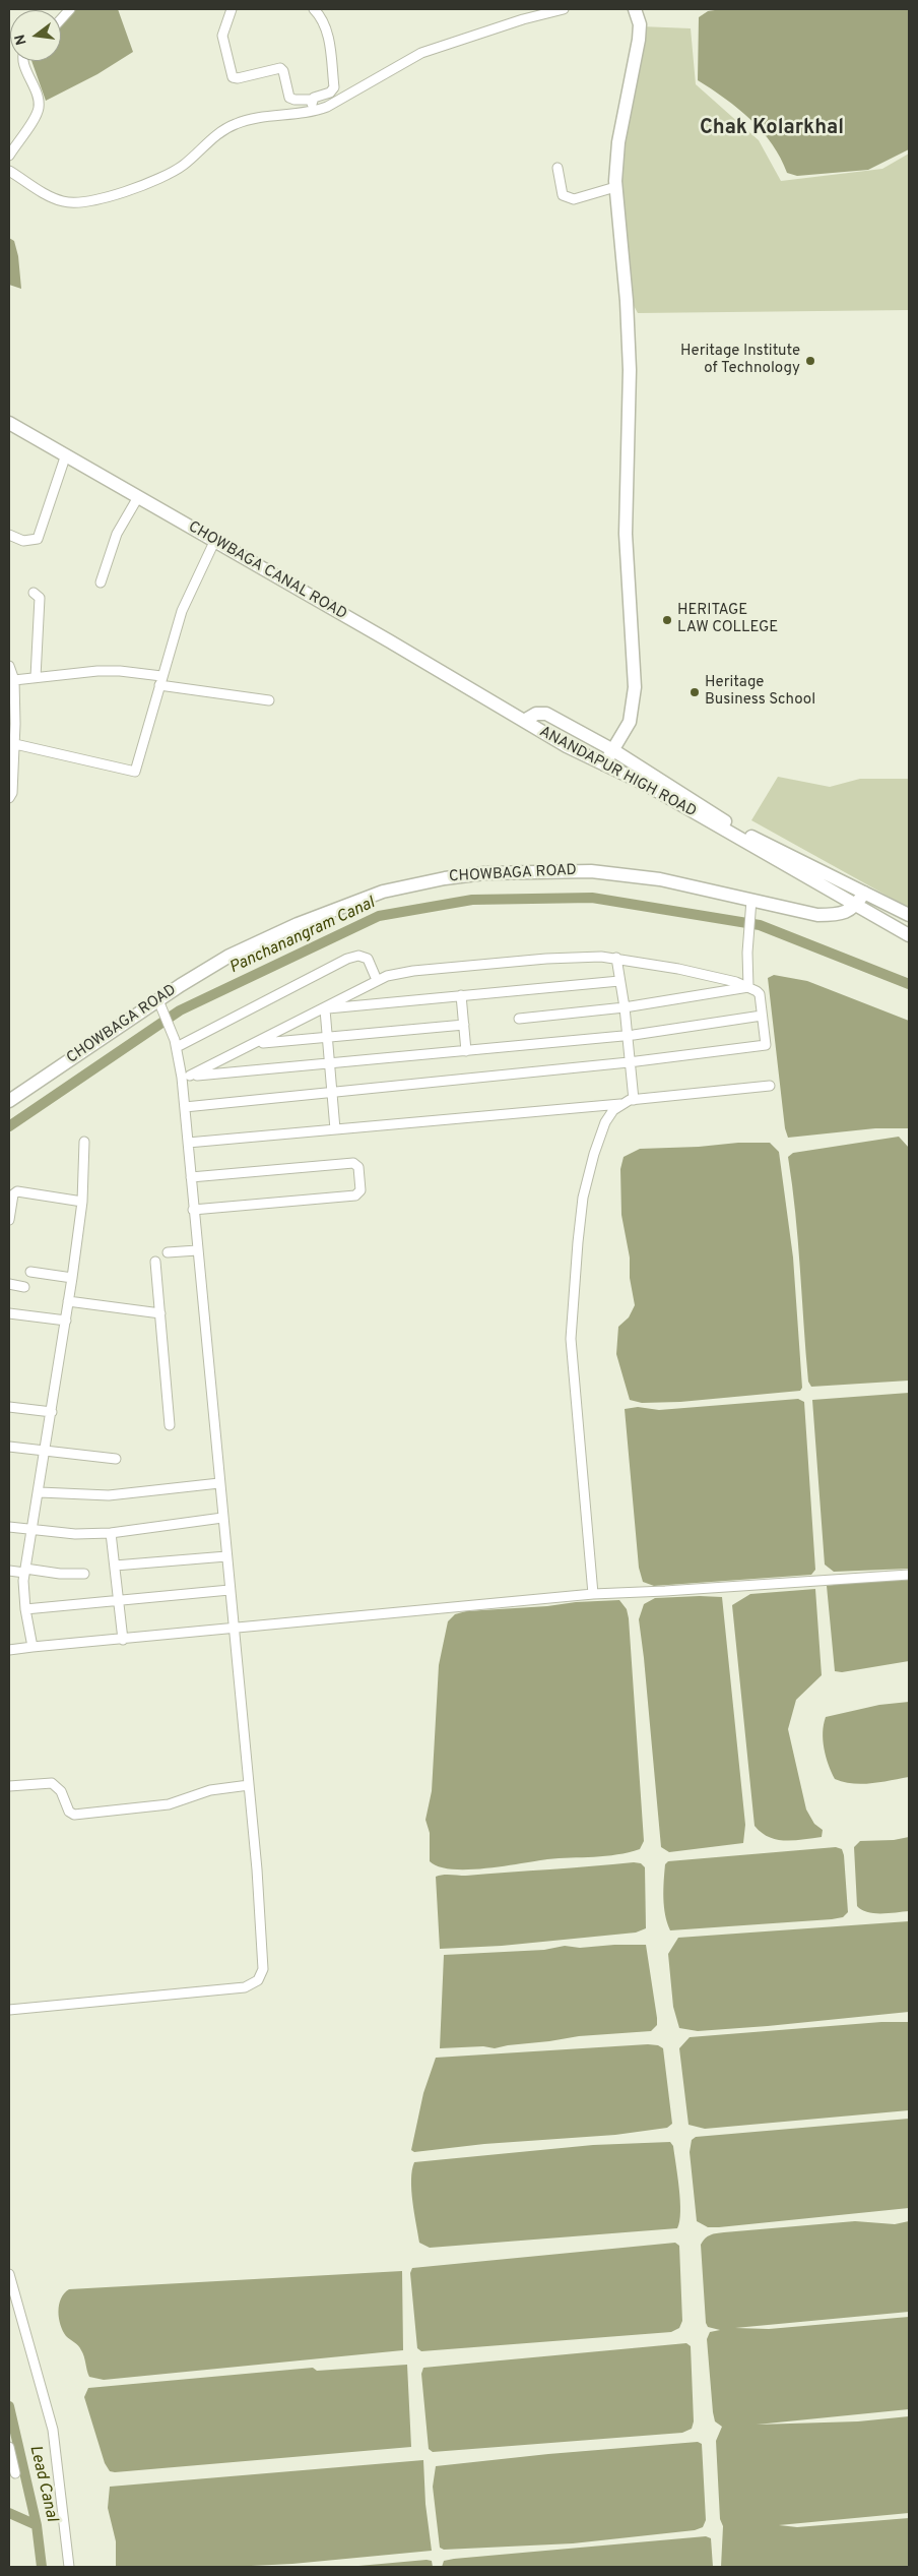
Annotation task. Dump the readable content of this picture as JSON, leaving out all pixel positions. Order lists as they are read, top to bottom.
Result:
{
  "streets": {
    "street": ["CHOWBAGA CANAL ROAD", "ANANDAPUR HIGH ROAD", "CHOWBAGA ROAD"]
  },
  "crossings": [
    ["CHOWBAGA CANAL ROAD", "ANANDAPUR HIGH ROAD"],
    ["ANANDAPUR HIGH ROAD", "CHOWBAGA ROAD"]
  ],
  "districts": ["Chak Kolarkhal"],
  "water": ["Panchanangram Canal", "Lead Canal"],
  "places": ["Heritage Institute of Technology", "HERITAGE LAW COLLEGE", "Heritage Business School"],
  "north": "left"
}
